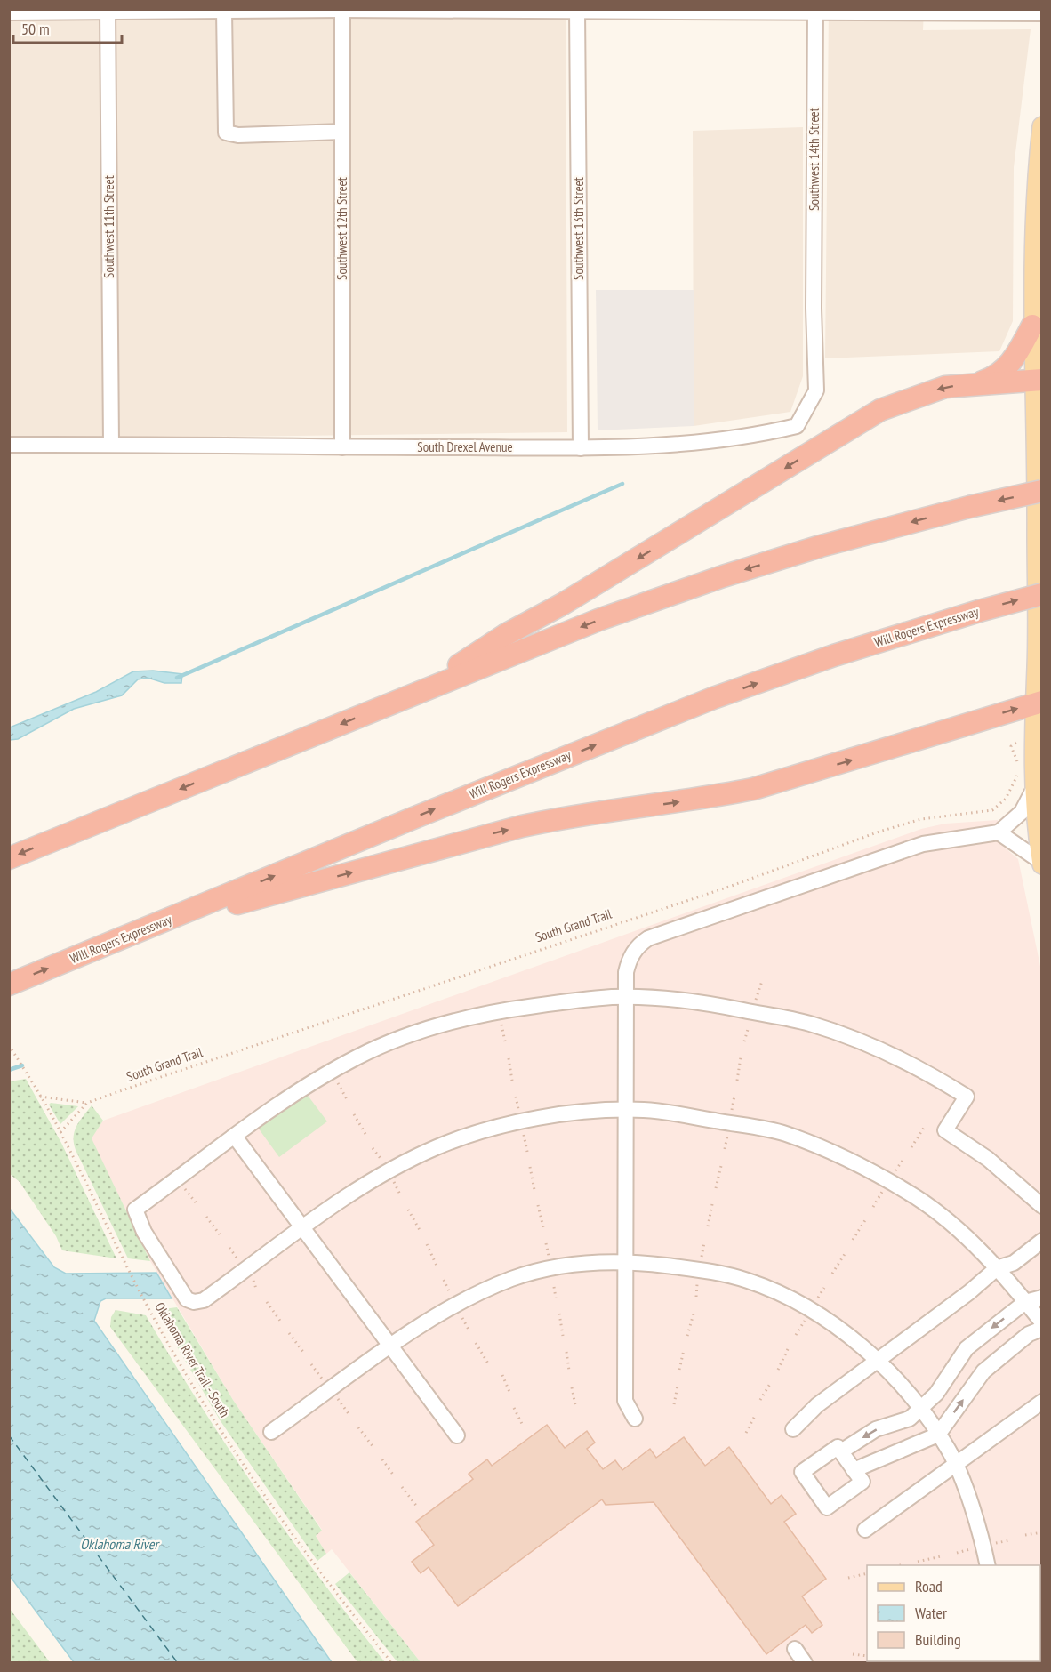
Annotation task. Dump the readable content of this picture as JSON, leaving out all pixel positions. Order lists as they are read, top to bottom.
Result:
{
  "streets": {
    "highway": ["Will Rogers Expressway"],
    "street": [
      "Southwest 14th Street",
      "Southwest 11th Street",
      "Southwest 12th Street",
      "Southwest 13th Street",
      "South Drexel Avenue"
    ],
    "path": ["South Grand Trail", "Oklahoma River Trail - South"]
  },
  "crossings": [
    ["Southwest 14th Street", "South Drexel Avenue"],
    ["Southwest 11th Street", "South Drexel Avenue"],
    ["Southwest 12th Street", "South Drexel Avenue"],
    ["Southwest 13th Street", "South Drexel Avenue"],
    ["South Grand Trail", "Oklahoma River Trail - South"]
  ],
  "water": ["Oklahoma River"],
  "legend": ["Road", "Water", "Building"],
  "scale_bar": "50 m"
}
